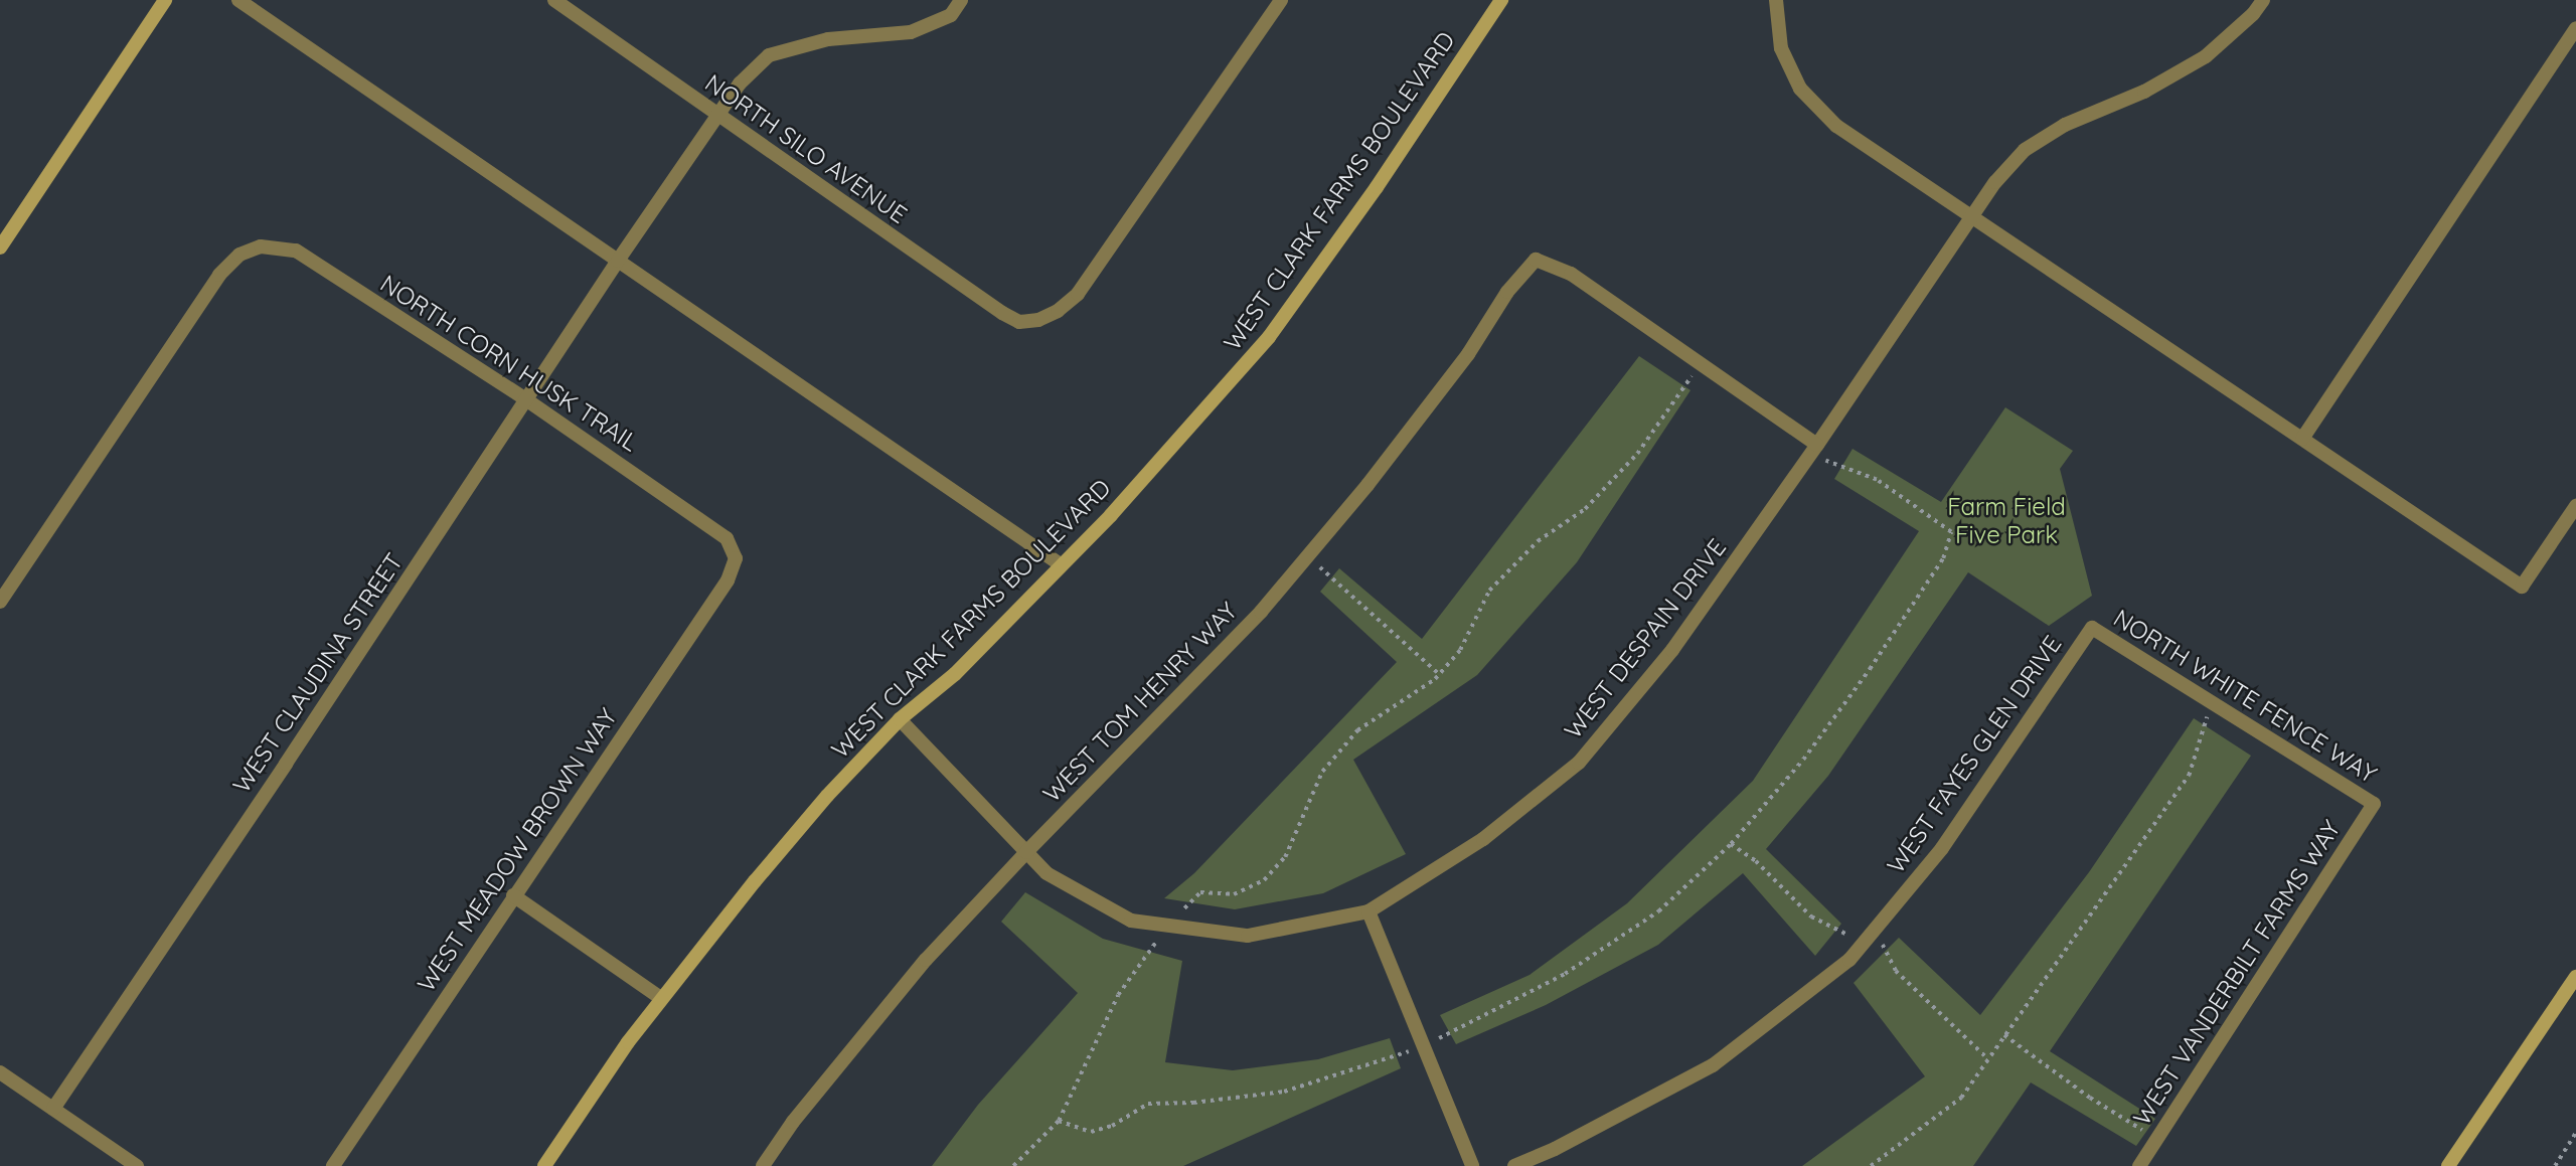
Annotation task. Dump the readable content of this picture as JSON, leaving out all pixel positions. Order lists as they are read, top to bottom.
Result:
{
  "streets": {
    "street": [
      "NORTH SILO AVENUE",
      "WEST CLARK FARMS BOULEVARD",
      "NORTH CORN HUSK TRAIL",
      "WEST DESPAIN DRIVE",
      "WEST CLAUDINA STREET",
      "NORTH WHITE FENCE WAY",
      "WEST TOM HENRY WAY",
      "WEST FAYES GLEN DRIVE",
      "WEST MEADOW BROWN WAY",
      "WEST VANDERBILT FARMS WAY"
    ]
  },
  "crossings": [
    ["NORTH SILO AVENUE", "WEST CLAUDINA STREET"],
    ["WEST CLARK FARMS BOULEVARD", "WEST DESPAIN DRIVE"],
    ["NORTH CORN HUSK TRAIL", "WEST CLAUDINA STREET"],
    ["NORTH CORN HUSK TRAIL", "WEST MEADOW BROWN WAY"],
    ["WEST DESPAIN DRIVE", "WEST TOM HENRY WAY"],
    ["NORTH WHITE FENCE WAY", "WEST FAYES GLEN DRIVE"],
    ["NORTH WHITE FENCE WAY", "WEST VANDERBILT FARMS WAY"]
  ],
  "parks": ["Farm Field Five Park"]
}
